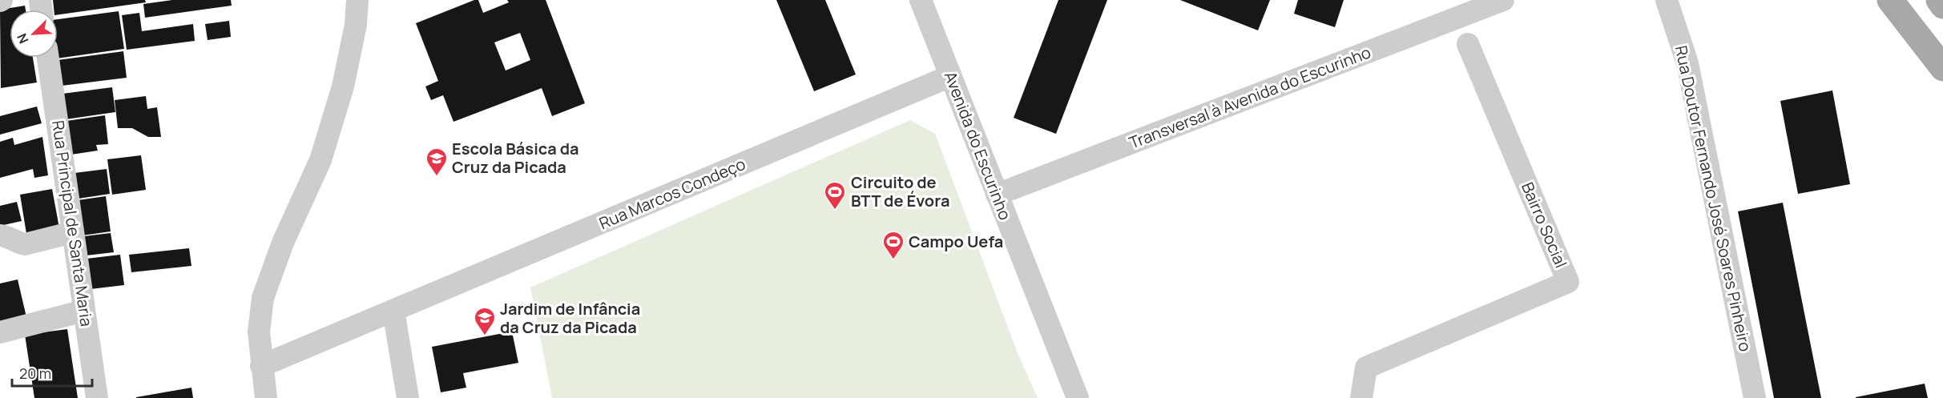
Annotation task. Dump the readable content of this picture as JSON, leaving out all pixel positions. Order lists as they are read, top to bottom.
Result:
{
  "streets": {
    "street": [
      "Transversal à Avenida do Escurinho",
      "Avenida do Escurinho",
      "Rua Marcos Condeço",
      "Rua Doutor Fernando José Soares Pinheiro",
      "Rua Principal de Santa Maria",
      "Bairro Social"
    ]
  },
  "crossings": [
    ["Transversal à Avenida do Escurinho", "Avenida do Escurinho"],
    ["Avenida do Escurinho", "Rua Marcos Condeço"]
  ],
  "places": {
    "school or university": ["Escola Básica da Cruz da Picada", "Jardim de Infância da Cruz da Picada"],
    "sports": ["Circuito de BTT de Évora", "Campo Uefa"]
  },
  "scale_bar": "20 m",
  "north": "bottom left"
}
